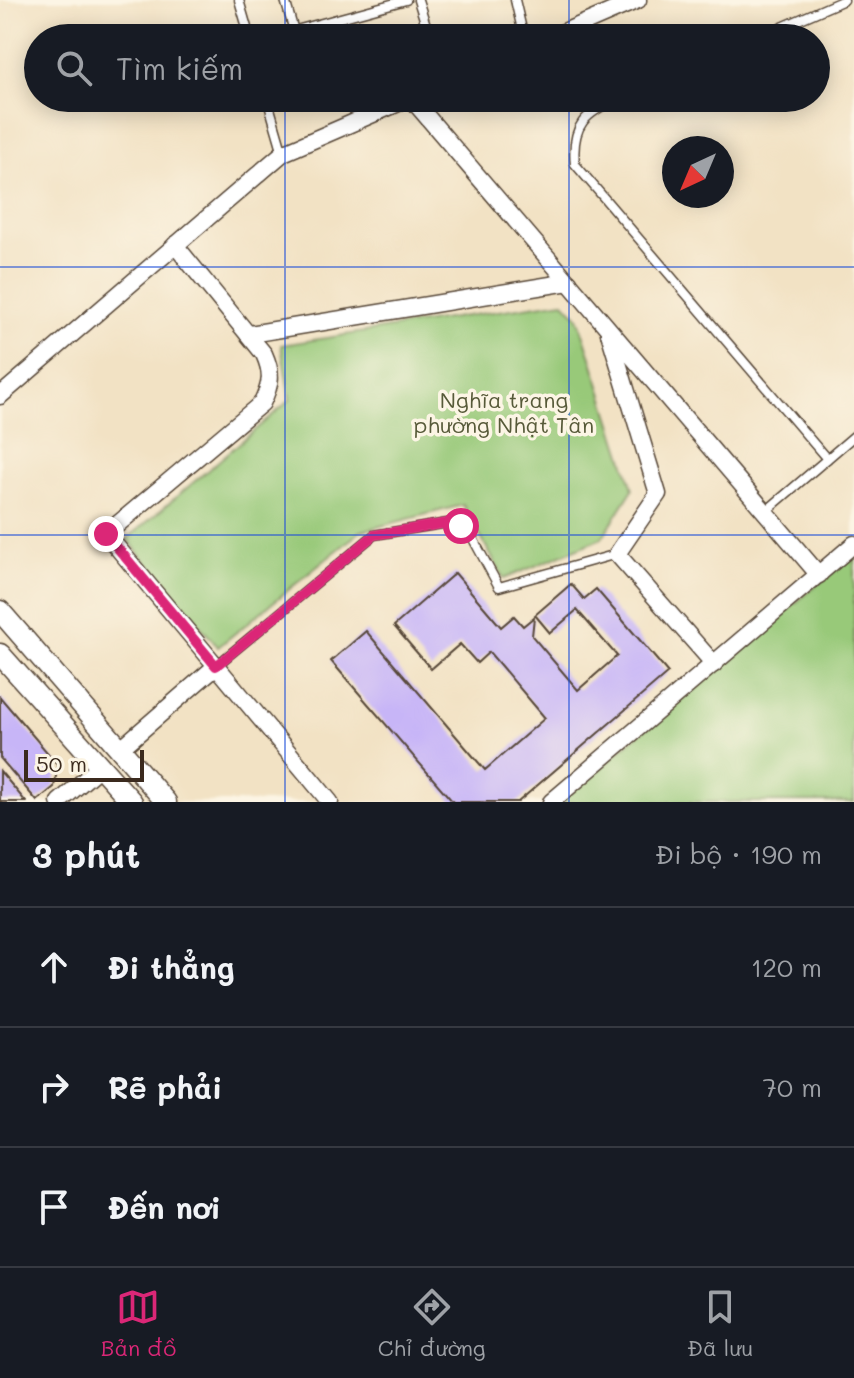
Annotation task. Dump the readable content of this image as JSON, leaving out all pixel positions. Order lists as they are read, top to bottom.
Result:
{
  "parks": ["Nghĩa trang phường Nhật Tân"],
  "scale_bar": "50 m",
  "north": "bottom left",
  "page": {
    "search": "Tìm kiếm",
    "scale": "50 m",
    "heading": ["3 phút", "Đi bộ · 190 m"],
    "list": [
      ["Đi thẳng", "120 m"],
      ["Rẽ phải", "70 m"],
      "Đến nơi"
    ],
    "nav": ["Bản đồ", "Chỉ đường", "Đã lưu"]
  }
}
